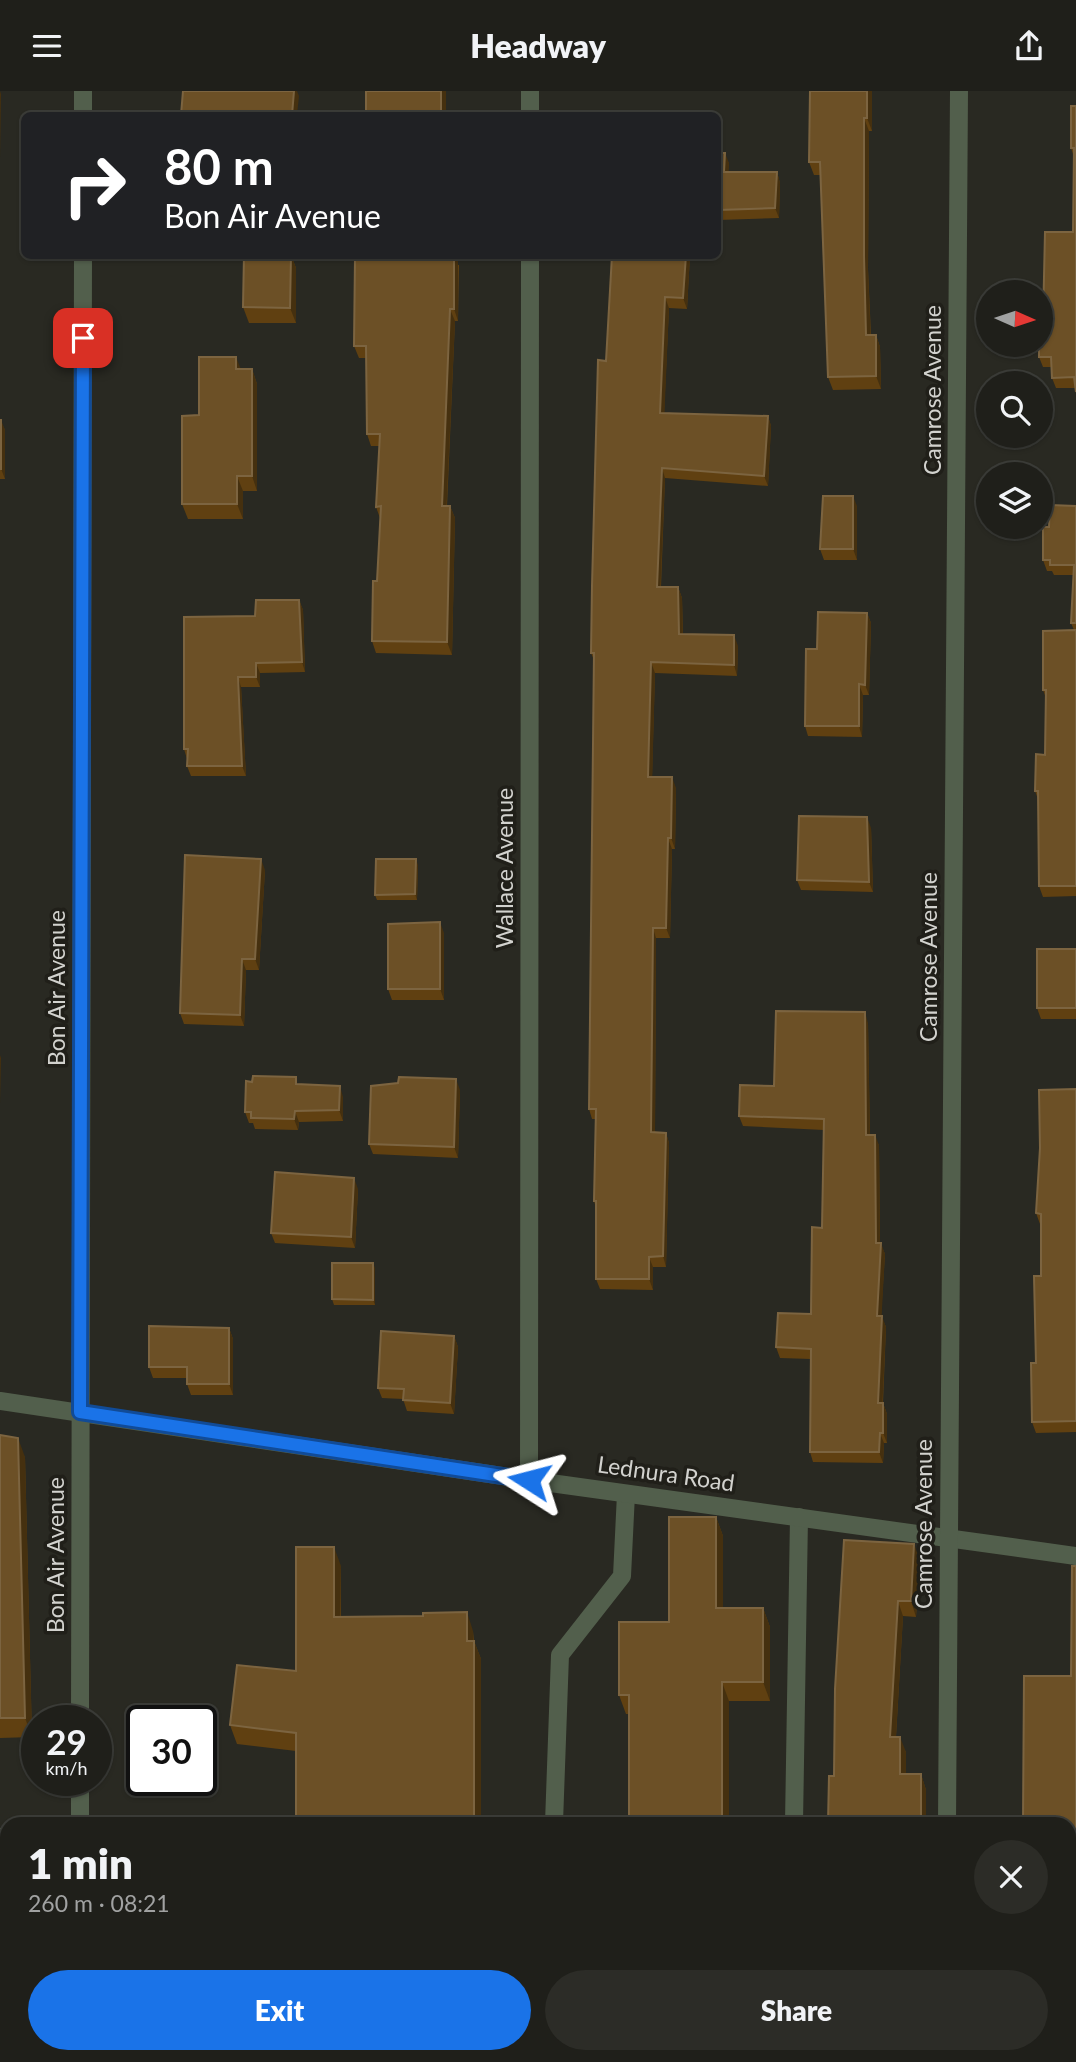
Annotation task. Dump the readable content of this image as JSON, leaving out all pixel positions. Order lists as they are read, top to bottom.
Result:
{
  "streets": {
    "street": [
      "Camrose Avenue",
      "Wallace Avenue",
      "Bon Air Avenue",
      "Lednura Road"
    ]
  },
  "crossings": [
    ["Camrose Avenue", "Lednura Road"],
    ["Wallace Avenue", "Lednura Road"],
    ["Bon Air Avenue", "Lednura Road"]
  ],
  "north": "right",
  "page": {
    "header": "Headway",
    "turn": ["80 m", "Bon Air Avenue"],
    "speed": "29 km/h",
    "limit": "30",
    "heading": ["1 min", "260 m · 08:21"],
    "buttons": ["Exit", "Share"]
  }
}
